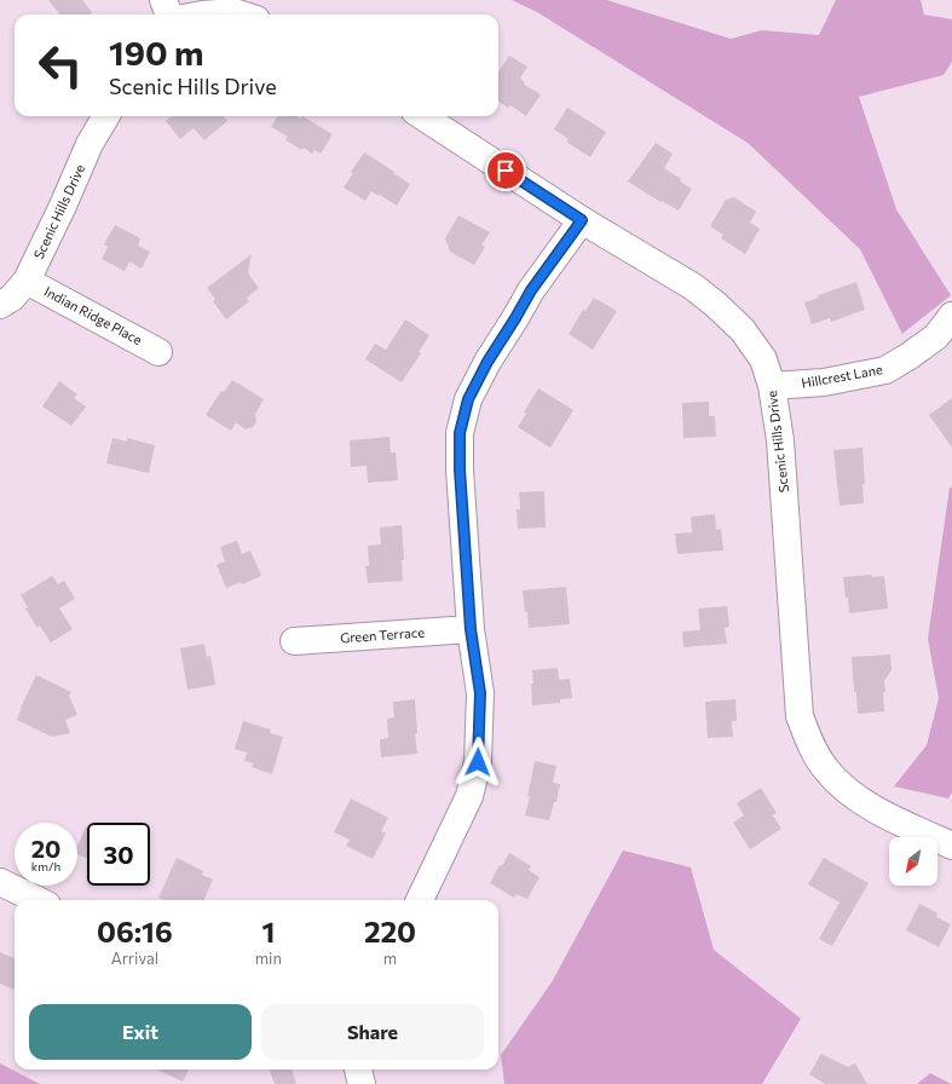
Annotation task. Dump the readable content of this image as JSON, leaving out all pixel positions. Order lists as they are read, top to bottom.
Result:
{
  "streets": {
    "street": [
      "Scenic Hills Drive",
      "Indian Ridge Place",
      "Hillcrest Lane",
      "Green Terrace"
    ]
  },
  "crossings": [
    ["Scenic Hills Drive", "Indian Ridge Place"],
    ["Scenic Hills Drive", "Hillcrest Lane"]
  ],
  "north": "bottom left",
  "page": {
    "turn": ["190 m", "Scenic Hills Drive"],
    "speed": "20 km/h",
    "limit": "30",
    "eta": [
      "06:16",
      "Arrival",
      "1",
      "min",
      "220",
      "m"
    ],
    "buttons": ["Exit", "Share"]
  }
}
